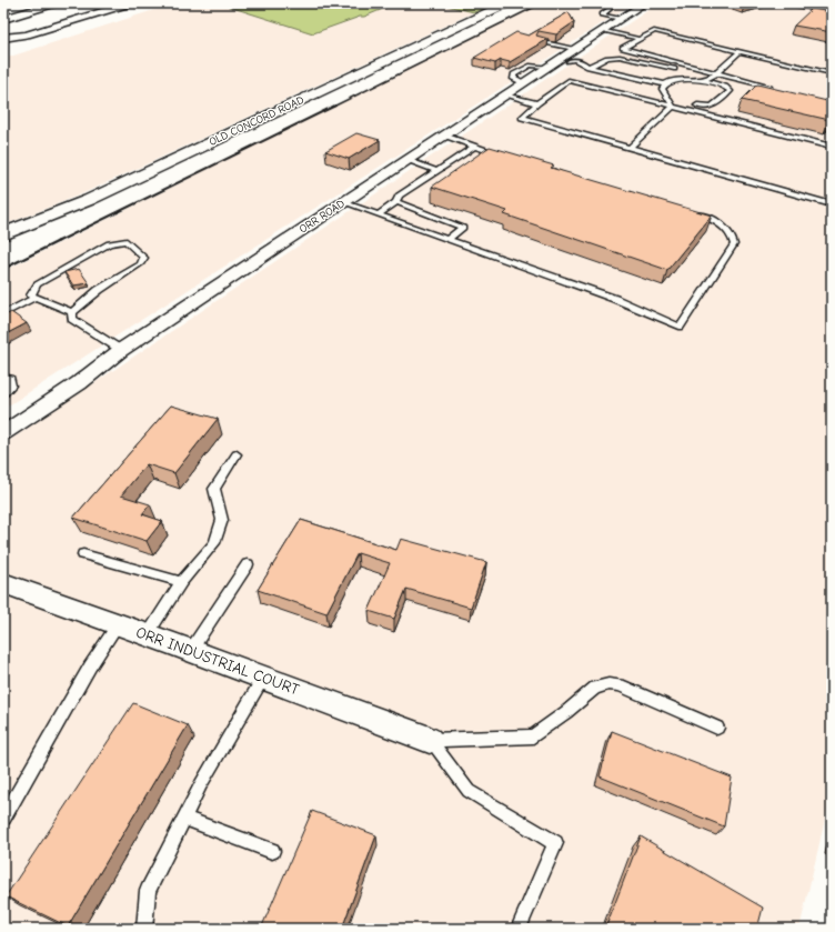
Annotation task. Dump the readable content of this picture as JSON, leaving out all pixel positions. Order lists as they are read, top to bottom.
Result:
{
  "streets": {
    "street": ["OLD CONCORD ROAD", "ORR ROAD", "ORR INDUSTRIAL COURT"]
  }
}
